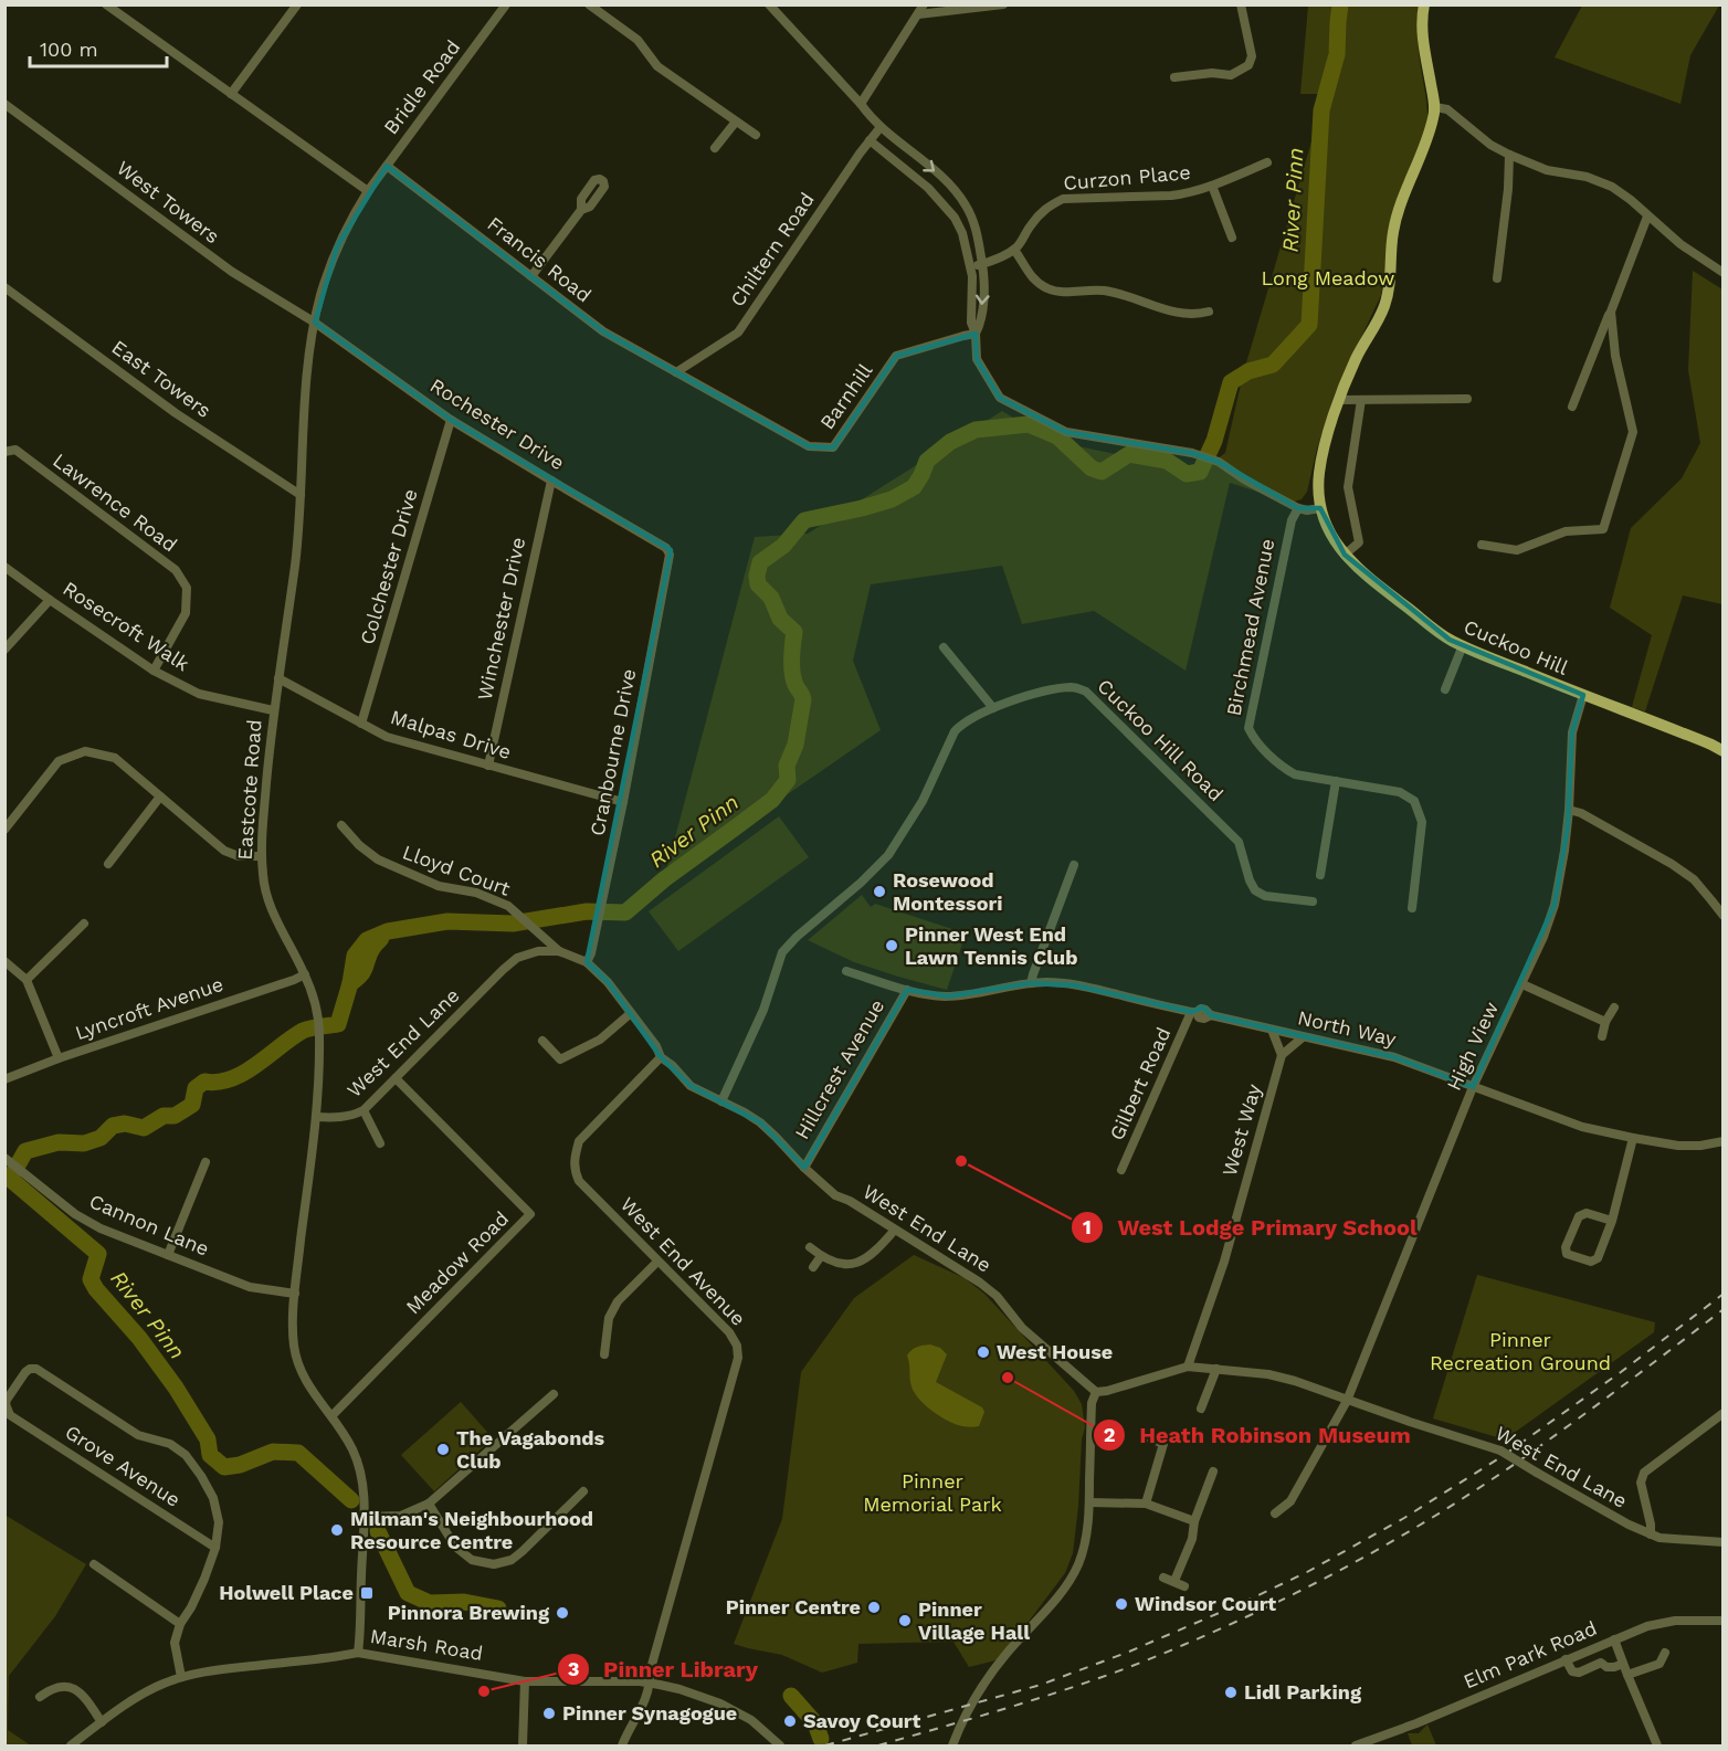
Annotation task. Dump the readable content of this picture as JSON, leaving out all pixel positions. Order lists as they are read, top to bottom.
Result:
{
  "streets": {
    "main road": ["Cuckoo Hill"],
    "street": [
      "Bridle Road",
      "Curzon Place",
      "West Towers",
      "Chiltern Road",
      "Francis Road",
      "East Towers",
      "Barnhill",
      "Rochester Drive",
      "Lawrence Road",
      "Colchester Drive",
      "Winchester Drive",
      "Rosecroft Walk",
      "Birchmead Avenue",
      "Malpas Drive",
      "Cuckoo Hill Road",
      "Cranbourne Drive",
      "Eastcote Road",
      "Lloyd Court",
      "Lyncroft Avenue",
      "North Way",
      "West End Lane",
      "High View",
      "Hillcrest Avenue",
      "Gilbert Road",
      "West Way",
      "Cannon Lane",
      "West End Avenue",
      "Meadow Road",
      "Grove Avenue",
      "Marsh Road",
      "Elm Park Road"
    ]
  },
  "crossings": [
    ["Bridle Road", "Francis Road"],
    ["Bridle Road", "Eastcote Road"],
    ["West Towers", "Rochester Drive"],
    ["West Towers", "Eastcote Road"],
    ["Chiltern Road", "Francis Road"],
    ["Chiltern Road", "Barnhill"],
    ["Francis Road", "Barnhill"],
    ["East Towers", "Eastcote Road"],
    ["Rochester Drive", "Colchester Drive"],
    ["Rochester Drive", "Winchester Drive"],
    ["Rochester Drive", "Cranbourne Drive"],
    ["Rochester Drive", "Eastcote Road"],
    ["Lawrence Road", "Rosecroft Walk"],
    ["Colchester Drive", "Malpas Drive"],
    ["Winchester Drive", "Malpas Drive"],
    ["Rosecroft Walk", "Eastcote Road"],
    ["Cuckoo Hill", "High View"],
    ["Malpas Drive", "Cranbourne Drive"],
    ["Malpas Drive", "Eastcote Road"],
    ["Cuckoo Hill Road", "West End Lane"],
    ["Cranbourne Drive", "West End Lane"],
    ["Eastcote Road", "Lyncroft Avenue"],
    ["Eastcote Road", "West End Lane"],
    ["Eastcote Road", "Cannon Lane"],
    ["Eastcote Road", "Meadow Road"],
    ["Eastcote Road", "Marsh Road"],
    ["Lloyd Court", "West End Lane"],
    ["North Way", "High View"],
    ["North Way", "Hillcrest Avenue"],
    ["North Way", "Gilbert Road"],
    ["West End Lane", "High View"],
    ["West End Lane", "Hillcrest Avenue"],
    ["West End Lane", "West Way"],
    ["West End Lane", "West End Avenue"],
    ["West End Lane", "Meadow Road"],
    ["West End Avenue", "Marsh Road"]
  ],
  "water": ["River Pinn"],
  "parks": ["Long Meadow", "Pinner Recreation Ground", "Pinner Memorial Park"],
  "places": {
    "other": [
      "Rosewood Montessori",
      "Pinner West End Lawn Tennis Club",
      "West Lodge Primary School",
      "West House",
      "Heath Robinson Museum",
      "The Vagabonds Club",
      "Milman's Neighbourhood Resource Centre",
      "Windsor Court",
      "Pinner Centre",
      "Pinnora Brewing",
      "Pinner Village Hall",
      "Pinner Library",
      "Lidl Parking",
      "Pinner Synagogue",
      "Savoy Court"
    ],
    "transit": ["Holwell Place"]
  },
  "scale_bar": "100 m"
}
